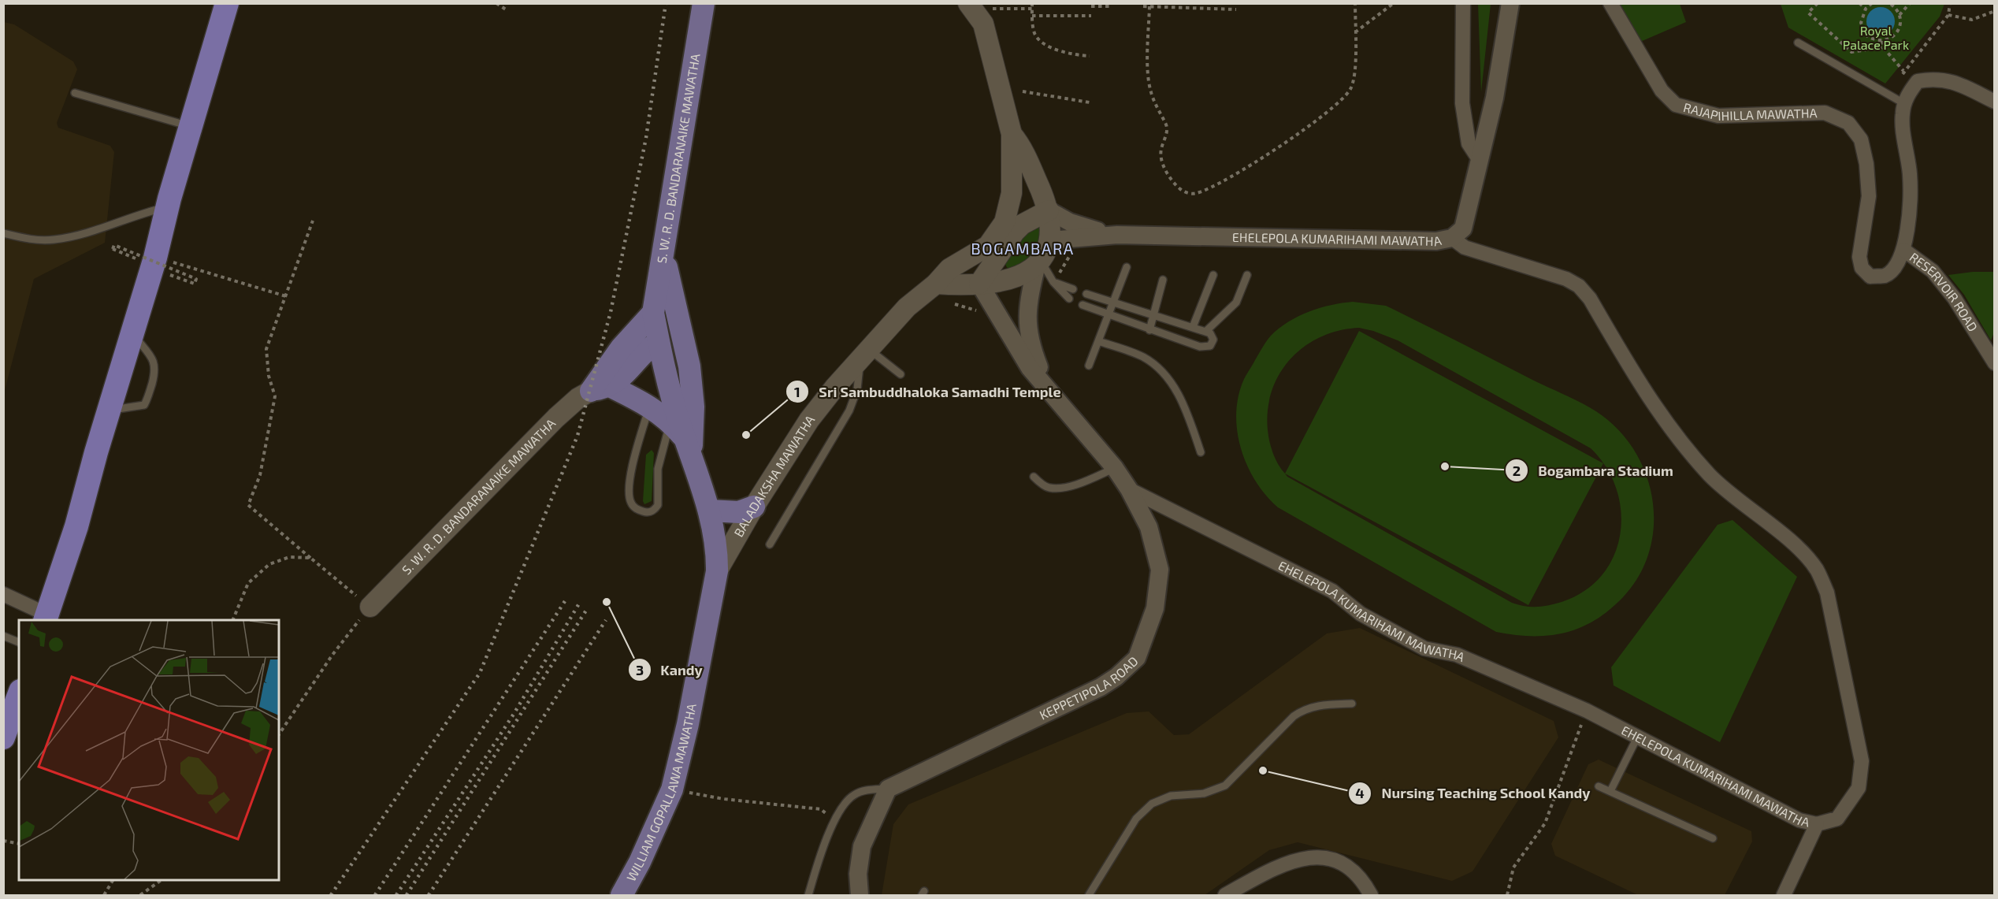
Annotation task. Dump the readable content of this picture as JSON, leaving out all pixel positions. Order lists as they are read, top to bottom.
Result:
{
  "streets": {
    "main road": ["S. W. R. D. BANDARANAIKE MAWATHA", "BALADAKSHA MAWATHA", "WILLIAM GOPALLAWA MAWATHA"],
    "street": [
      "RAJAPIHILLA MAWATHA",
      "EHELEPOLA KUMARIHAMI MAWATHA",
      "RESERVOIR ROAD",
      "KEPPETIPOLA ROAD"
    ]
  },
  "crossings": [
    ["RAJAPIHILLA MAWATHA", "RESERVOIR ROAD"],
    ["S. W. R. D. BANDARANAIKE MAWATHA", "WILLIAM GOPALLAWA MAWATHA"],
    ["EHELEPOLA KUMARIHAMI MAWATHA", "KEPPETIPOLA ROAD"],
    ["BALADAKSHA MAWATHA", "WILLIAM GOPALLAWA MAWATHA"]
  ],
  "districts": ["BOGAMBARA"],
  "parks": ["Royal Palace Park"],
  "places": [
    "Sri Sambuddhaloka Samadhi Temple",
    "Bogambara Stadium",
    "Kandy",
    "Nursing Teaching School Kandy"
  ]
}
